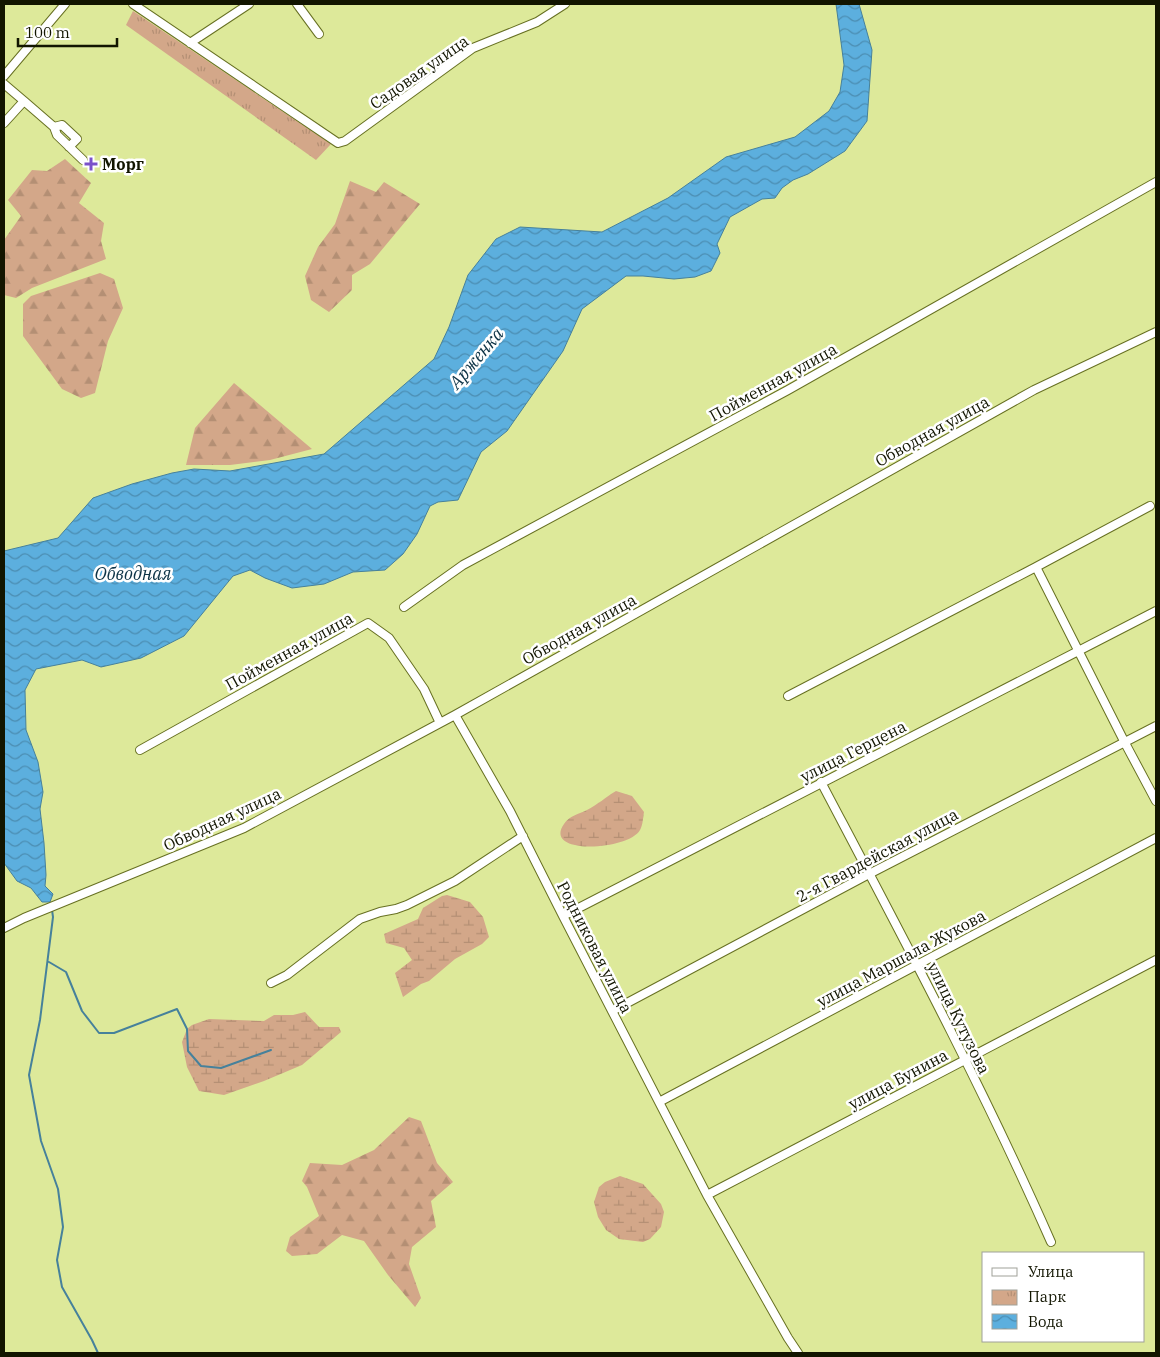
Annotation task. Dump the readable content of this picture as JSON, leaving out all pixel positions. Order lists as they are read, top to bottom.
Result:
{
  "streets": {
    "street": [
      "Садовая улица",
      "Пойменная улица",
      "Обводная улица",
      "улица Герцена",
      "2-я Гвардейская улица",
      "Родниковая улица",
      "улица Маршала Жукова",
      "улица Кутузова",
      "улица Бунина"
    ]
  },
  "crossings": [
    ["Пойменная улица", "Обводная улица"],
    ["Обводная улица", "Родниковая улица"],
    ["улица Герцена", "Родниковая улица"],
    ["улица Герцена", "улица Кутузова"],
    ["2-я Гвардейская улица", "Родниковая улица"],
    ["2-я Гвардейская улица", "улица Кутузова"],
    ["Родниковая улица", "улица Маршала Жукова"],
    ["Родниковая улица", "улица Бунина"],
    ["улица Маршала Жукова", "улица Кутузова"],
    ["улица Кутузова", "улица Бунина"]
  ],
  "water": ["Арженка", "Обводная"],
  "places": {
    "health": ["Морг"]
  },
  "legend": ["Улица", "Парк", "Вода"],
  "scale_bar": "100 m"
}
